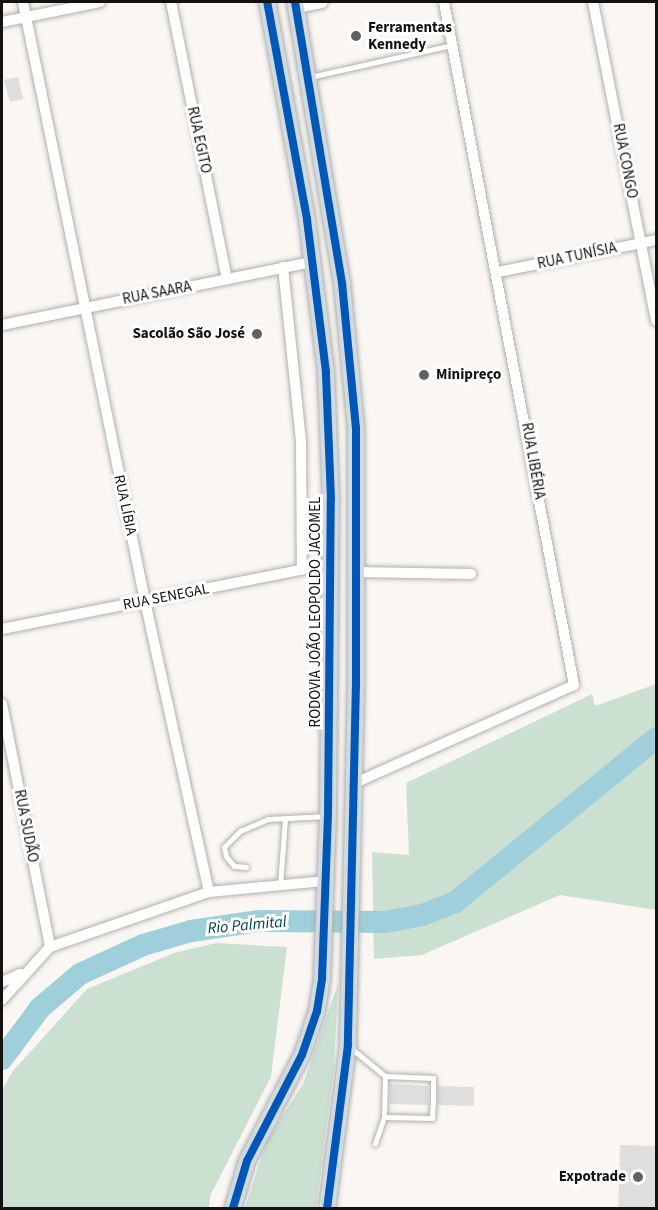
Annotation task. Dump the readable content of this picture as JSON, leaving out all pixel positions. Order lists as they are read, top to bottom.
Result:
{
  "streets": {
    "highway": ["RODOVIA JOÃO LEOPOLDO JACOMEL"],
    "street": [
      "RUA EGITO",
      "RUA CONGO",
      "RUA TUNÍSIA",
      "RUA SAARA",
      "RUA LIBÉRIA",
      "RUA LÍBIA",
      "RUA SENEGAL",
      "RUA SUDÃO"
    ]
  },
  "crossings": [
    ["RUA EGITO", "RUA SAARA"],
    ["RUA CONGO", "RUA TUNÍSIA"],
    ["RUA TUNÍSIA", "RUA LIBÉRIA"],
    ["RUA SAARA", "RUA LÍBIA"],
    ["RUA SAARA", "RODOVIA JOÃO LEOPOLDO JACOMEL"],
    ["RUA LÍBIA", "RUA SENEGAL"],
    ["RUA SENEGAL", "RODOVIA JOÃO LEOPOLDO JACOMEL"]
  ],
  "water": ["Rio Palmital"],
  "places": [
    "Ferramentas Kennedy",
    "Sacolão São José",
    "Minipreço",
    "Expotrade"
  ]
}
